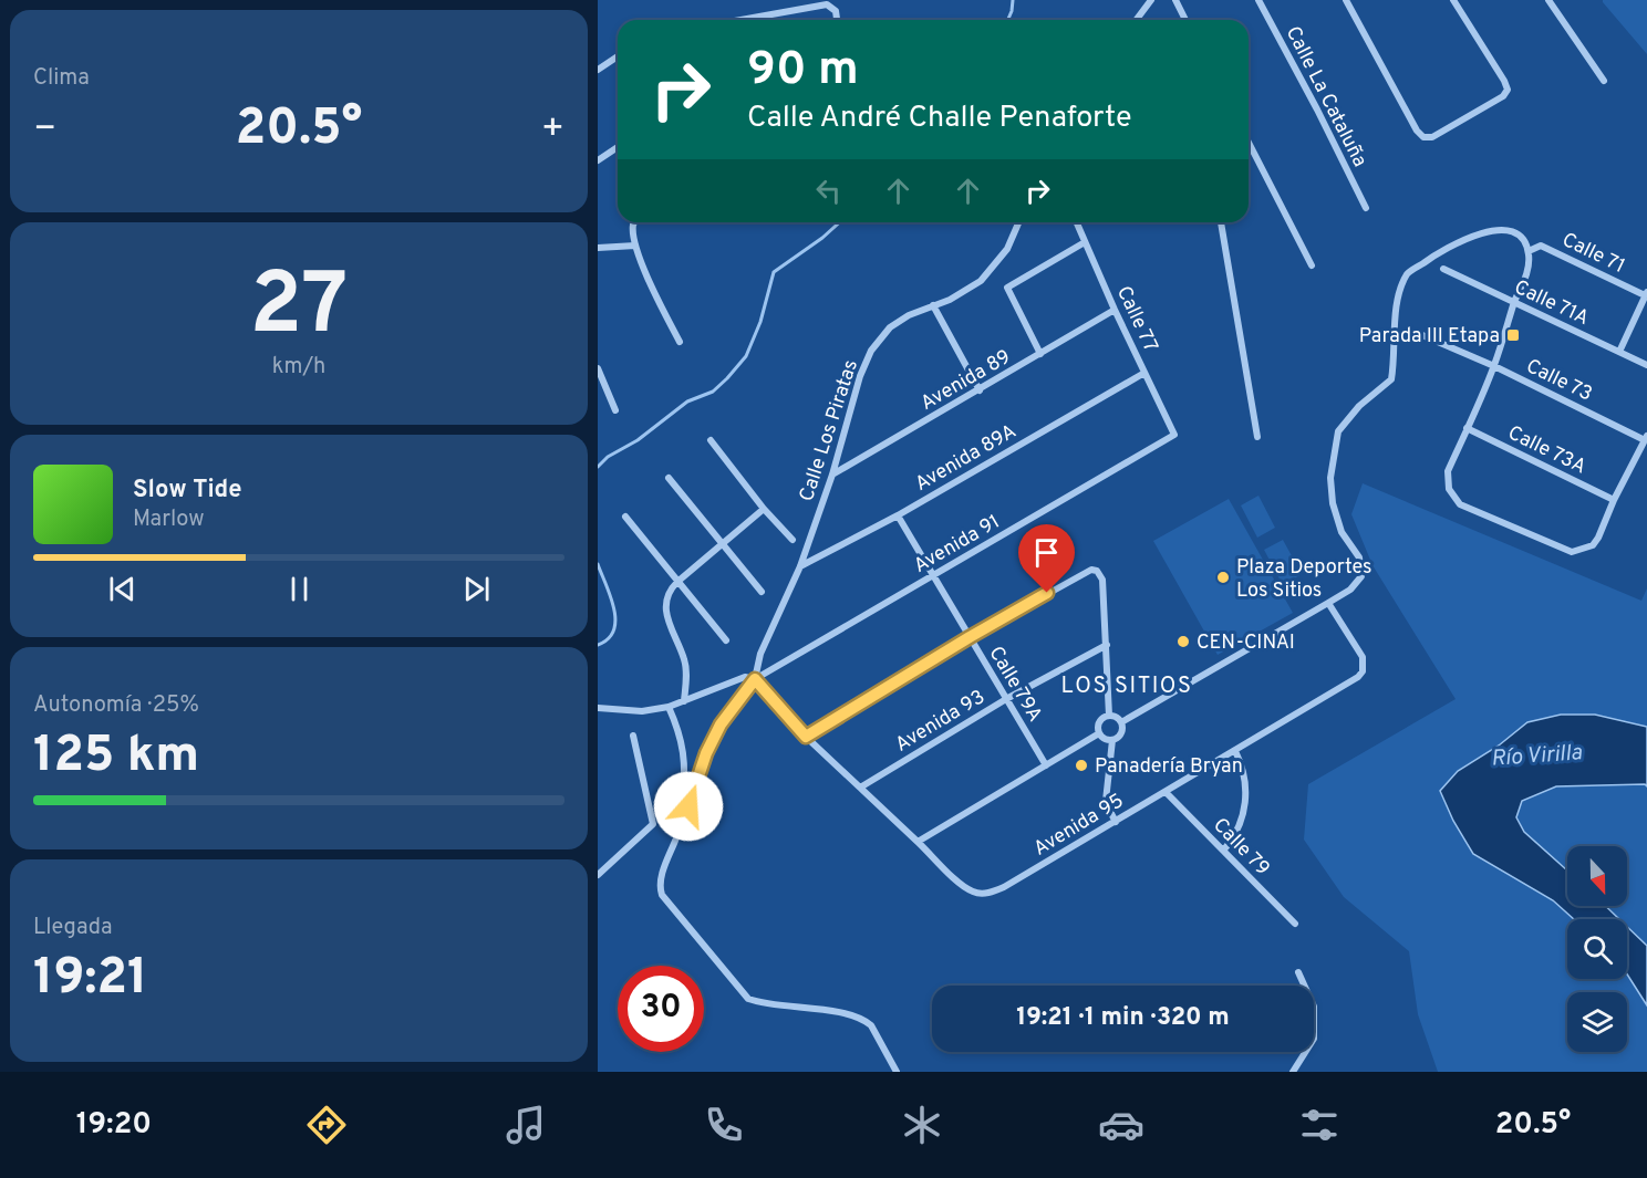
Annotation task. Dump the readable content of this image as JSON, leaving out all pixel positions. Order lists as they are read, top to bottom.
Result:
{
  "streets": {
    "street": [
      "Calle La Cataluña",
      "Calle 71",
      "Calle 71A",
      "Calle 77",
      "Avenida 89",
      "Calle 73",
      "Calle Los Piratas",
      "Calle 73A",
      "Avenida 89A",
      "Avenida 91",
      "Calle 79A",
      "Avenida 93",
      "Avenida 95",
      "Calle 79"
    ]
  },
  "crossings": [
    ["Calle 77", "Avenida 89"],
    ["Calle 77", "Avenida 89A"],
    ["Calle 77", "Avenida 91"],
    ["Avenida 89", "Calle Los Piratas"],
    ["Calle Los Piratas", "Avenida 89A"],
    ["Calle Los Piratas", "Avenida 91"],
    ["Avenida 89A", "Calle 79A"],
    ["Avenida 91", "Calle 79A"],
    ["Calle 79A", "Avenida 93"],
    ["Avenida 95", "Calle 79"]
  ],
  "districts": ["LOS SITIOS"],
  "water": ["Río Virilla"],
  "places": {
    "transit": ["Parada III Etapa"],
    "other": ["Plaza Deportes Los Sitios", "CEN-CINAI", "Panadería Bryan"]
  },
  "north": "bottom",
  "page": {
    "tile": [
      "Clima",
      ["27", "km/h"],
      ["Autonomía · 25%", "125 km"],
      ["Llegada", "19:21"]
    ],
    "turn": ["90 m", "Calle André Challe Penaforte"],
    "heat": ["−", "20.5°", "+"],
    "song": ["Slow Tide", "Marlow"],
    "limit": "30",
    "trip": "19:21 · 1 min · 320 m",
    "tabs": ["19:20", "20.5°"]
  }
}
